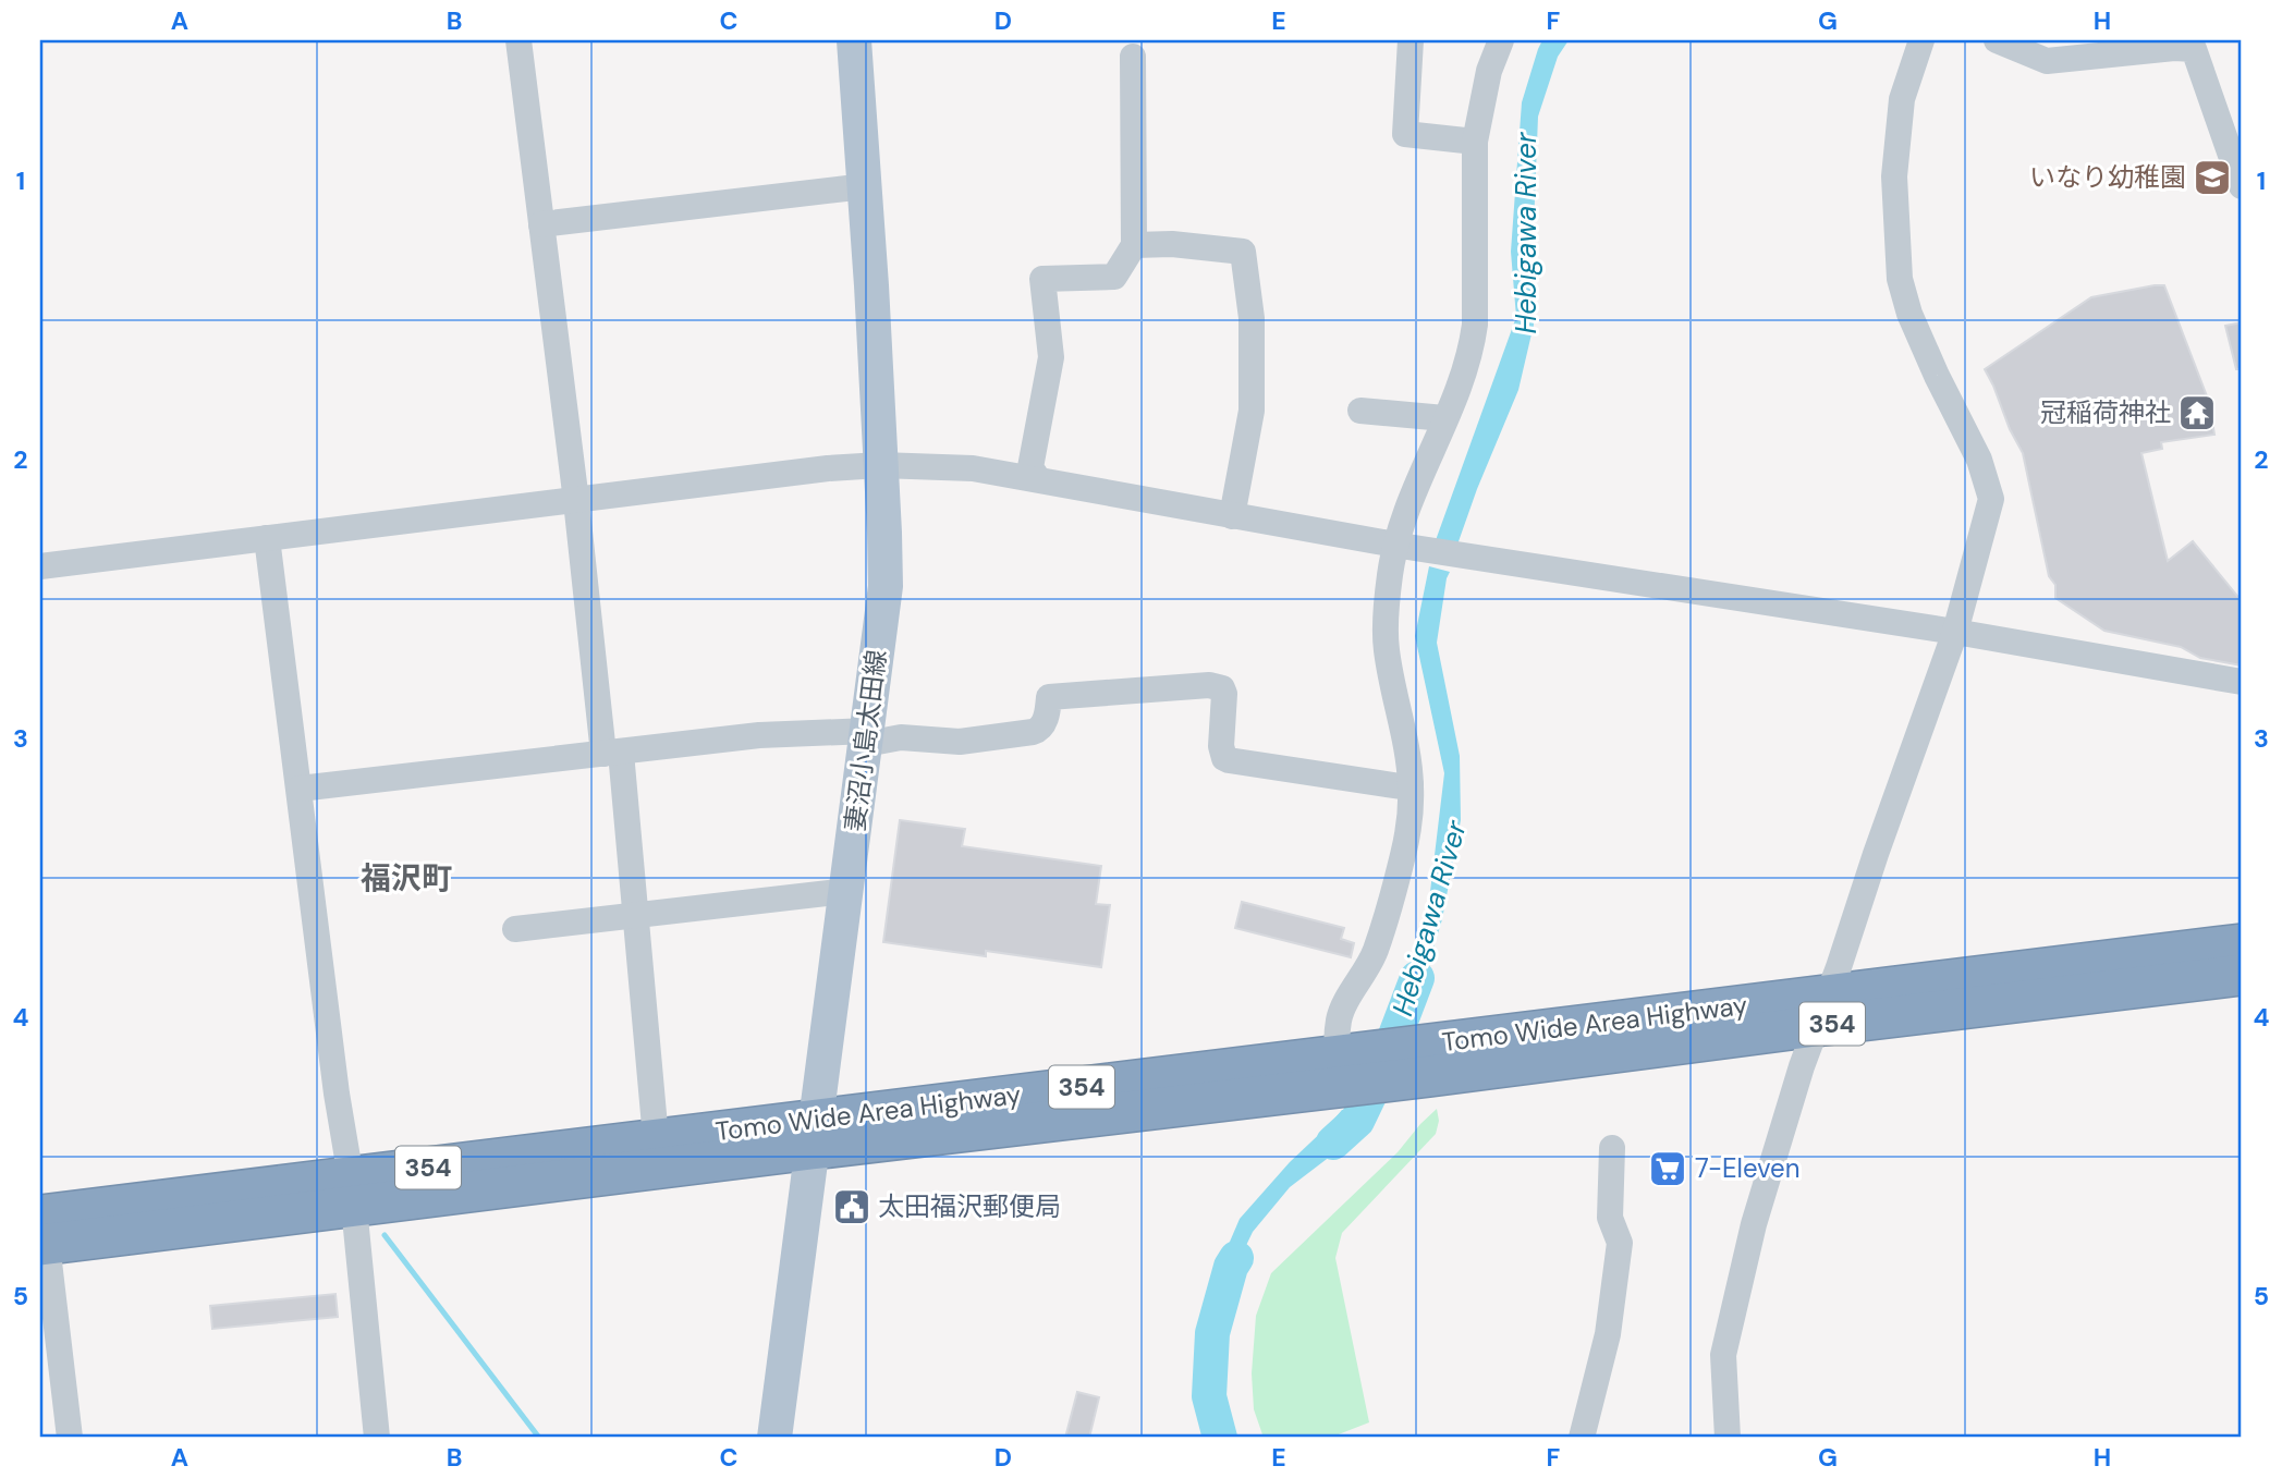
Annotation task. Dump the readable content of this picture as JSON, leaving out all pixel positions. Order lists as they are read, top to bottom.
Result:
{
  "streets": {
    "highway": ["Tomo Wide Area Highway", "354"],
    "main road": ["妻沼小島太田線"]
  },
  "crossings": [
    ["妻沼小島太田線", "Tomo Wide Area Highway"]
  ],
  "districts": ["福沢町"],
  "water": ["Hebigawa River"],
  "places": {
    "school or university": ["いなり幼稚園"],
    "temple": ["冠稲荷神社"],
    "supermarket": ["7-Eleven"],
    "public building": ["太田福沢郵便局"]
  },
  "grid": {
    "columns": [
      "A",
      "B",
      "C",
      "D",
      "E",
      "F",
      "G",
      "H"
    ],
    "rows": [
      "1",
      "2",
      "3",
      "4",
      "5"
    ]
  }
}
